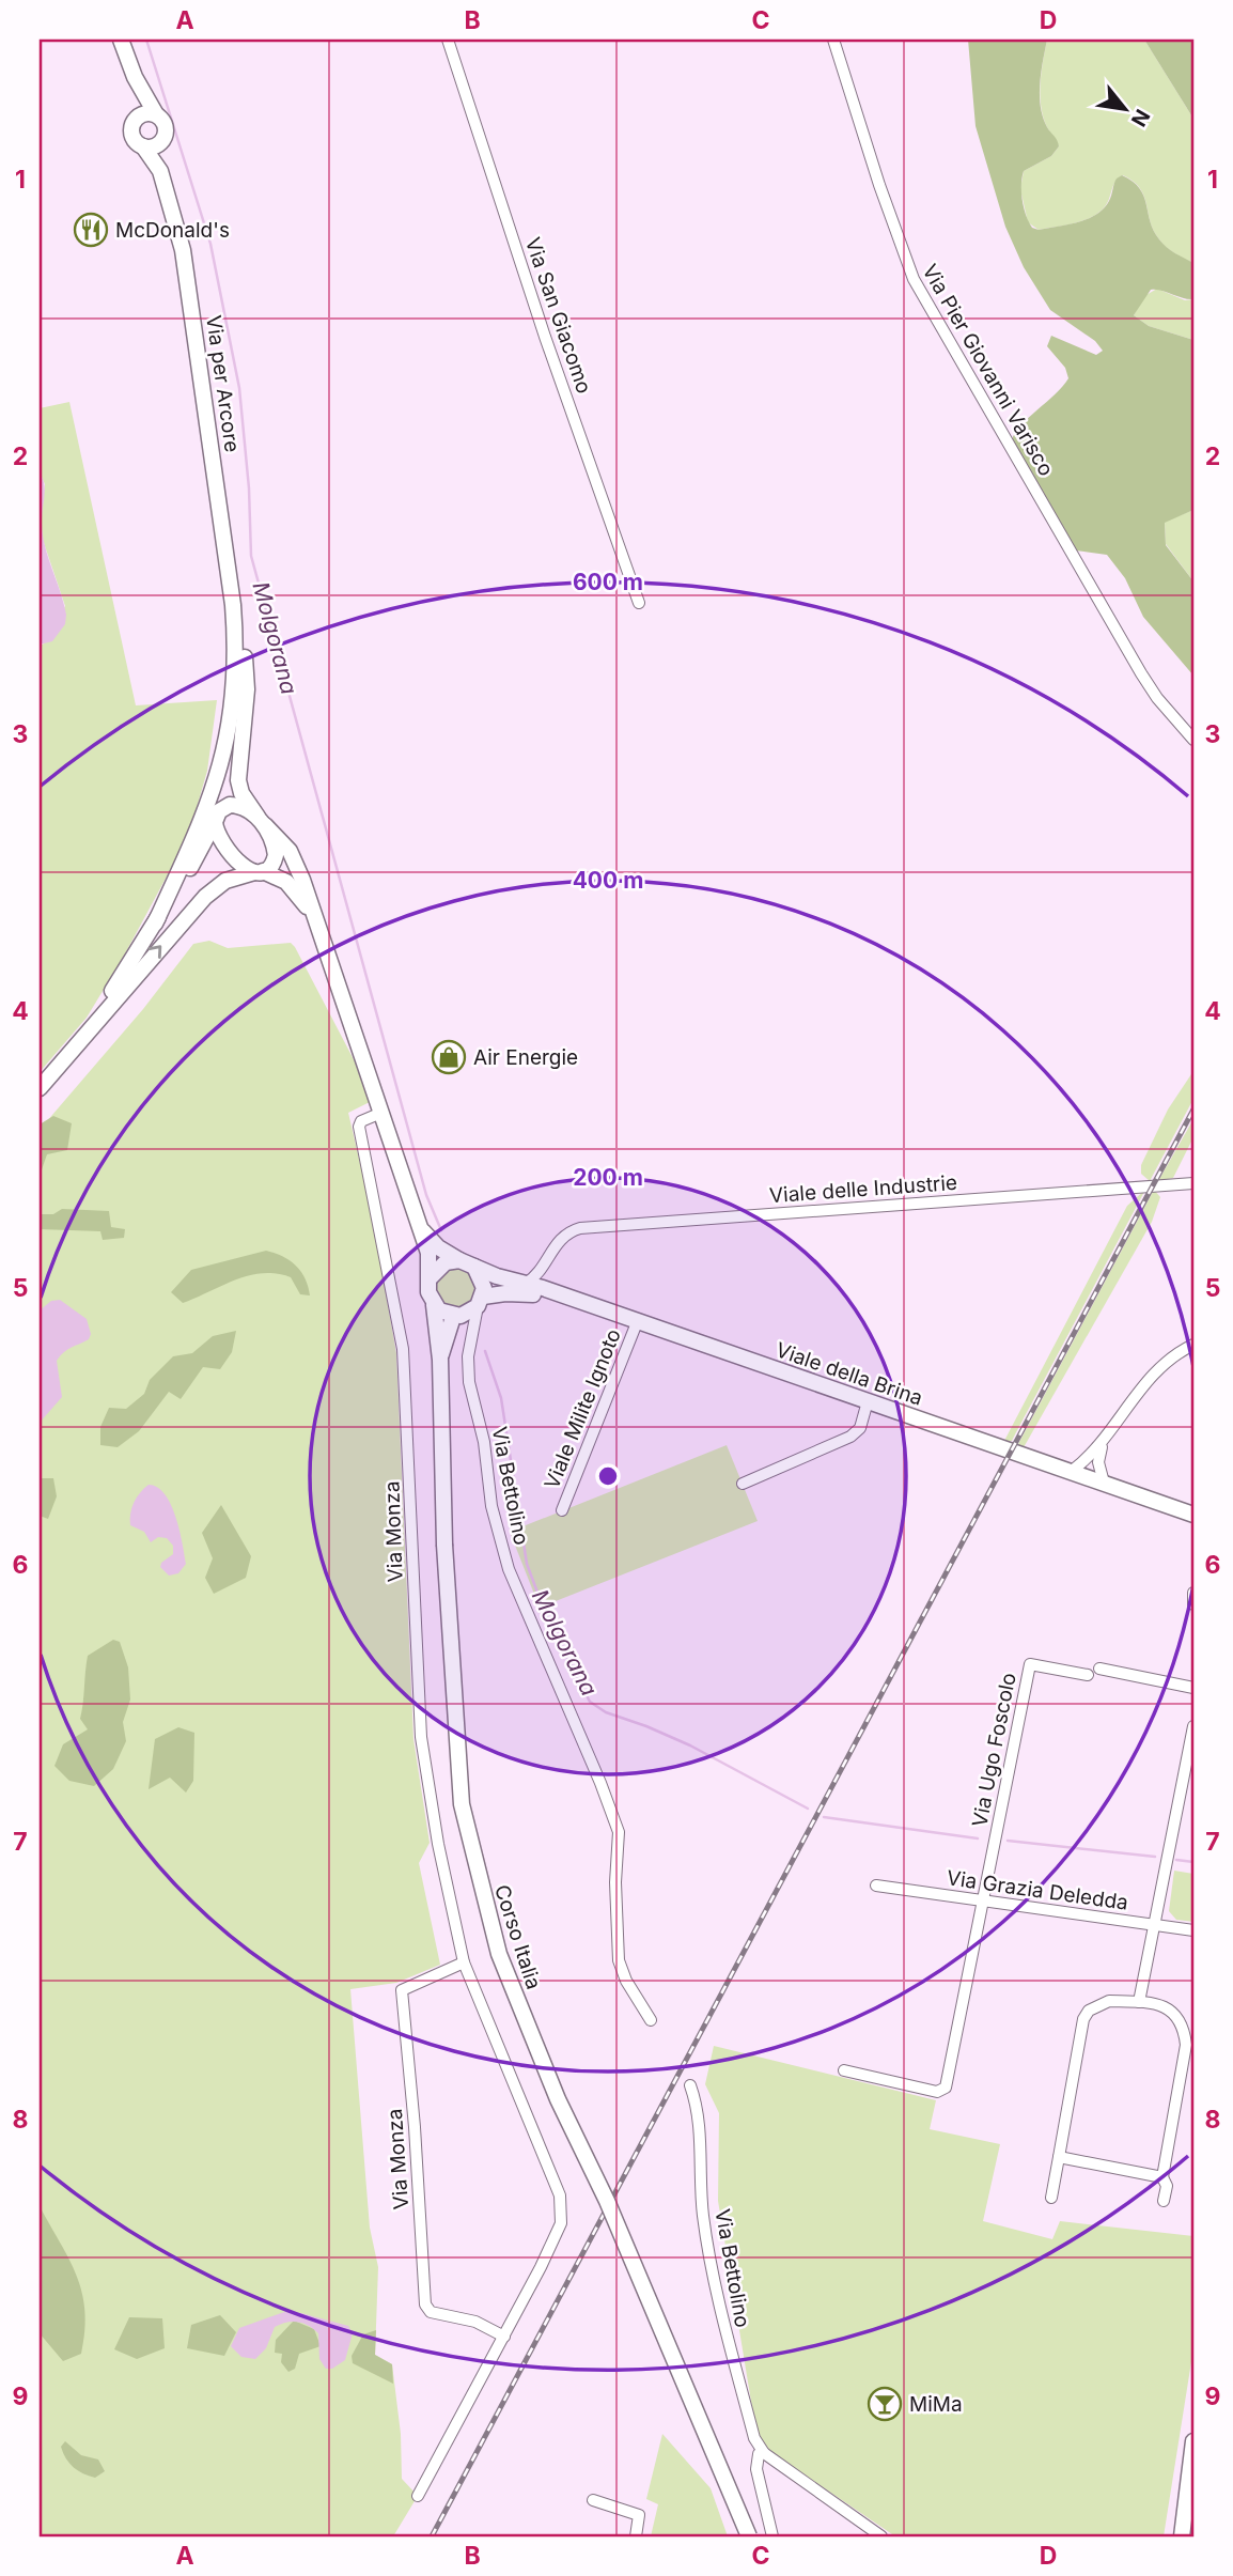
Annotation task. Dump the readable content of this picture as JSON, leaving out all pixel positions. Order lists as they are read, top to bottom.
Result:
{
  "streets": {
    "main road": ["Via per Arcore", "Viale della Brina", "Corso Italia"],
    "street": [
      "Via San Giacomo",
      "Via Pier Giovanni Varisco",
      "Viale delle Industrie",
      "Viale Milite Ignoto",
      "Via Bettolino",
      "Via Monza",
      "Via Ugo Foscolo",
      "Via Grazia Deledda"
    ]
  },
  "crossings": [
    ["Viale delle Industrie", "Viale della Brina"],
    ["Viale della Brina", "Viale Milite Ignoto"],
    ["Viale della Brina", "Via Bettolino"],
    ["Viale della Brina", "Corso Italia"],
    ["Via Bettolino", "Corso Italia"],
    ["Via Ugo Foscolo", "Via Grazia Deledda"]
  ],
  "water": ["Molgorana"],
  "places": {
    "restaurant": ["McDonald's"],
    "shop": ["Air Energie"],
    "bar": ["MiMa"]
  },
  "north": "bottom right",
  "grid": {
    "columns": [
      "A",
      "B",
      "C",
      "D"
    ],
    "rows": [
      "1",
      "2",
      "3",
      "4",
      "5",
      "6",
      "7",
      "8",
      "9"
    ]
  },
  "rings": ["600 m", "400 m", "200 m"]
}
